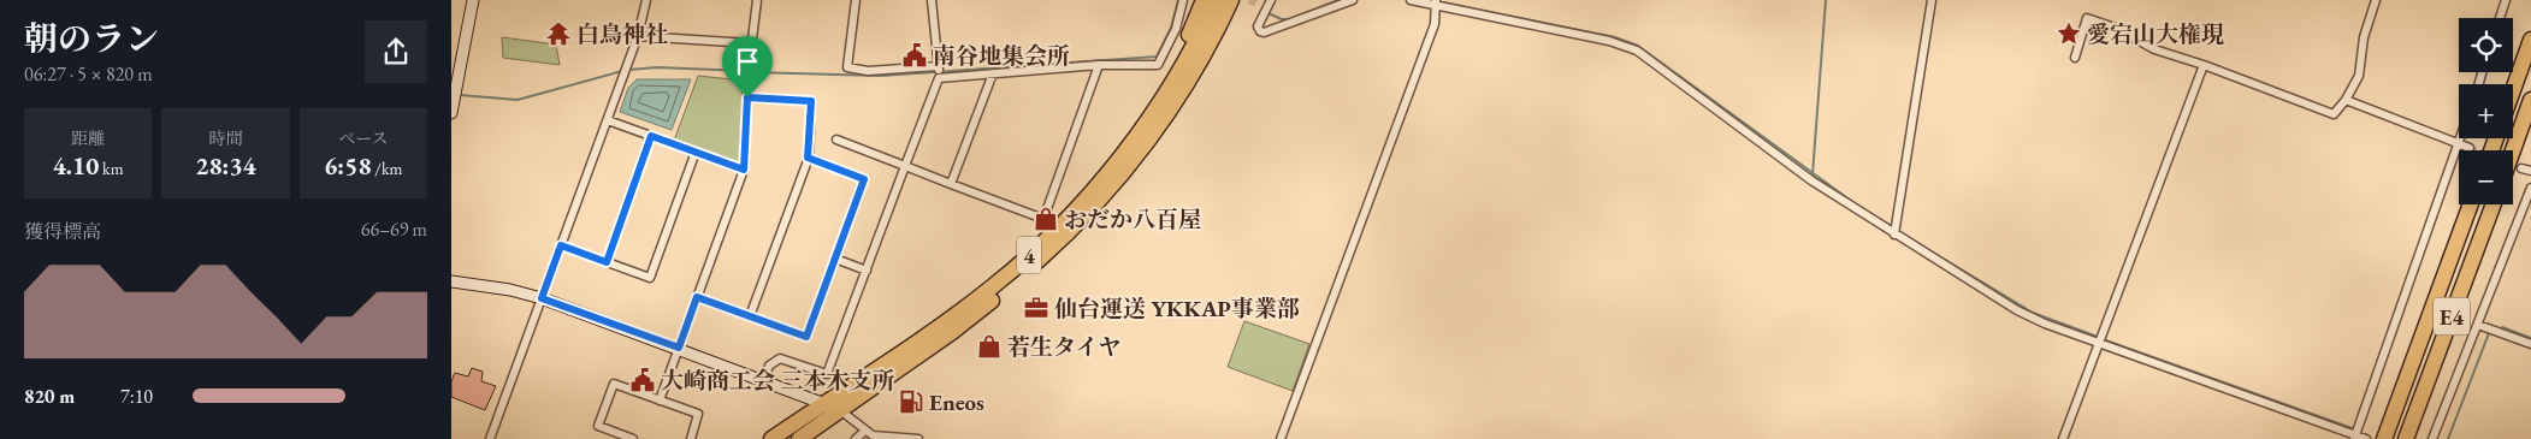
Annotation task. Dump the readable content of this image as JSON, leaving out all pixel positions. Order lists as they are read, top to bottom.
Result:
{
  "streets": {
    "highway": ["4", "E4"]
  },
  "places": {
    "temple": ["白鳥神社"],
    "place": ["愛宕山大権現"],
    "public building": ["南谷地集会所", "大崎商工会 三本木支所"],
    "shop": ["おだか八百屋", "若生タイヤ"],
    "office": ["仙台運送 YKKAP事業部"],
    "fuel station": ["Eneos"]
  },
  "page": {
    "heading": ["朝のラン", "06:27 · 5 × 820 m"],
    "map_buttons": ["+", "−"],
    "stats": [
      ["距離", "4.10 km"],
      ["時間", "28:34"],
      ["ペース", "6:58 /km"]
    ],
    "chart": ["獲得標高", "66–69 m"],
    "list": [
      {
        "name": "820 m",
        "note": "7:10"
      }
    ]
  }
}
